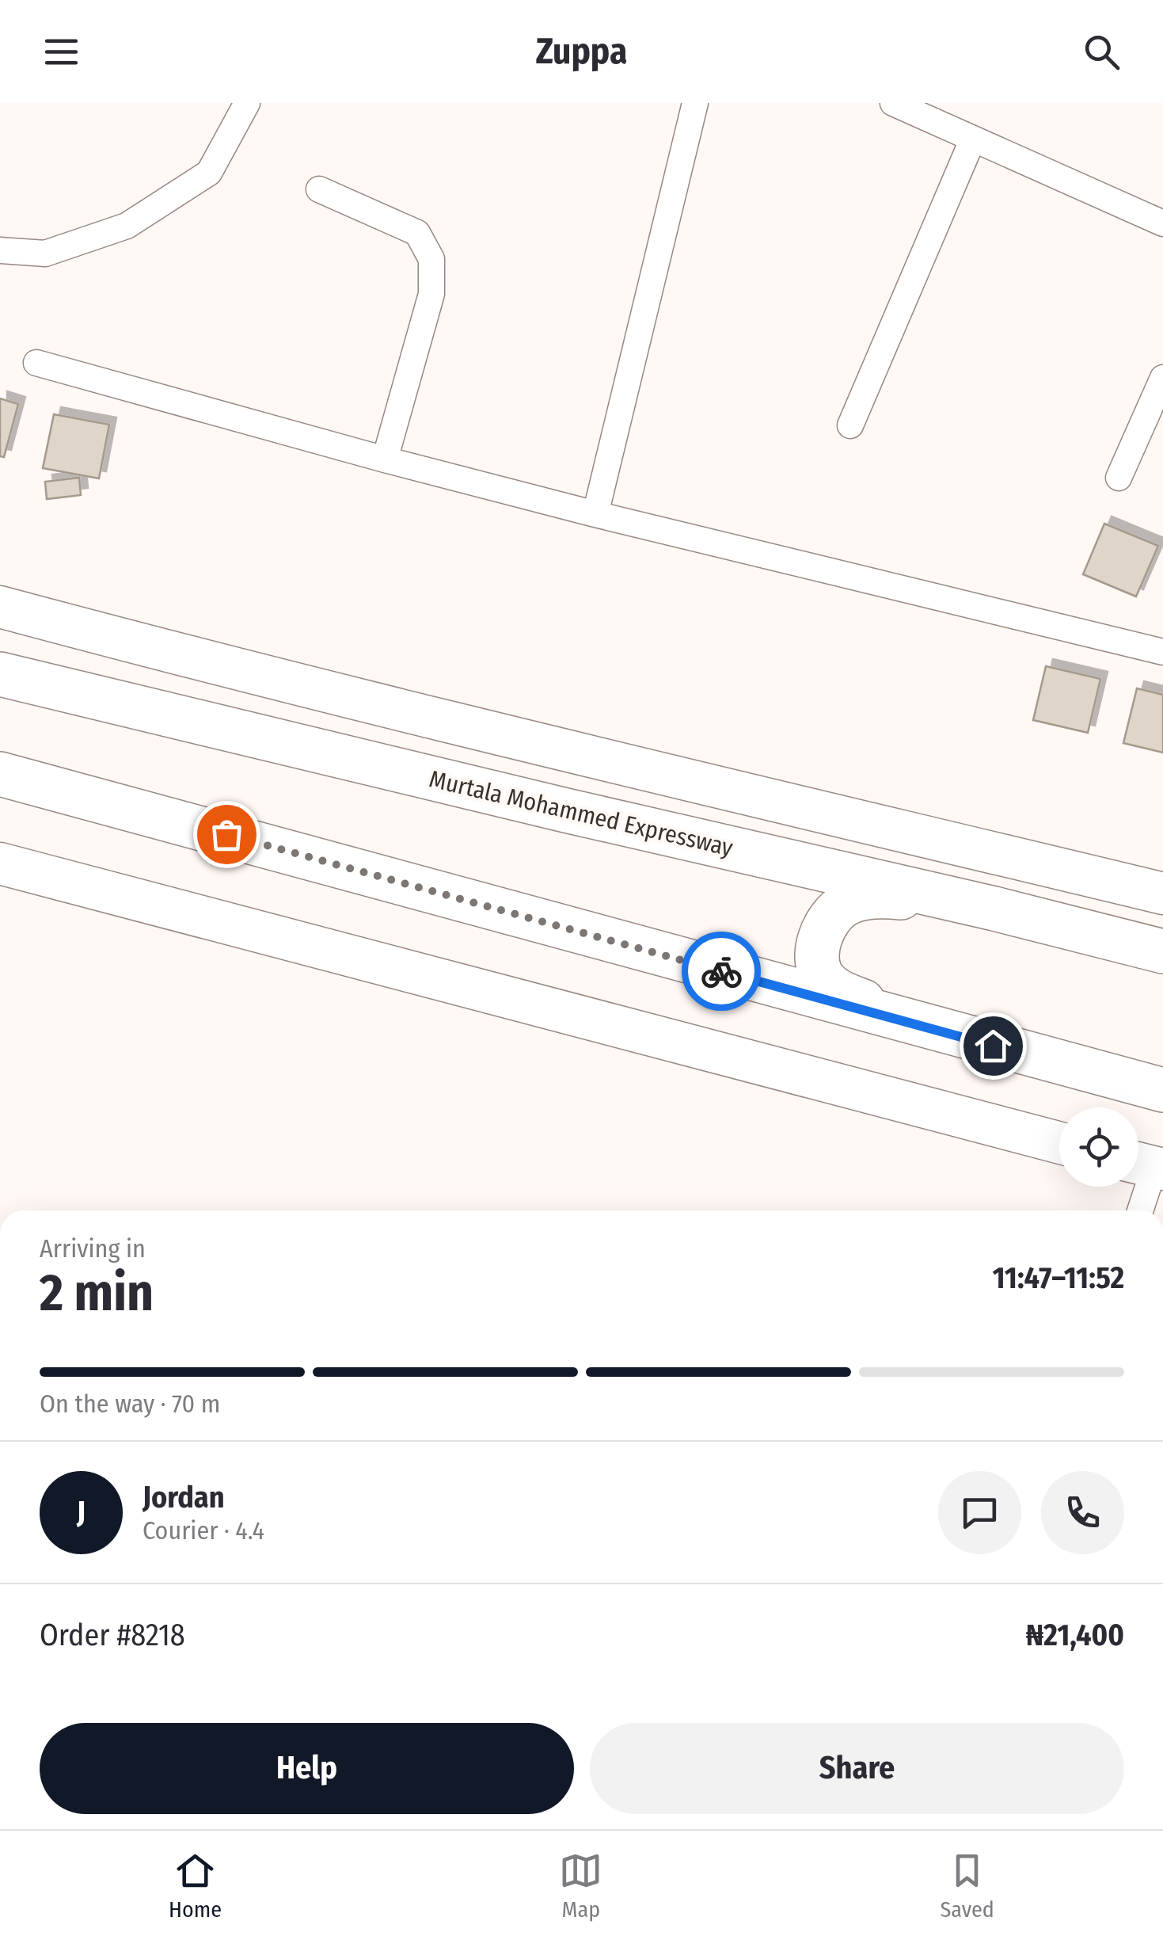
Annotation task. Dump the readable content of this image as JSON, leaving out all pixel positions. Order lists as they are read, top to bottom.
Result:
{
  "streets": {
    "highway": ["Murtala Mohammed Expressway"]
  },
  "page": {
    "header": "Zuppa",
    "heading": ["2 min", "Arriving in", "11:47–11:52"],
    "panel": [
      "Jordan",
      "Courier · 4.4",
      "Order #8218",
      "₦21,400"
    ],
    "bar": "On the way · 70 m",
    "round": "J",
    "buttons": ["Help", "Share"],
    "tabs": ["Home", "Map", "Saved"]
  }
}
